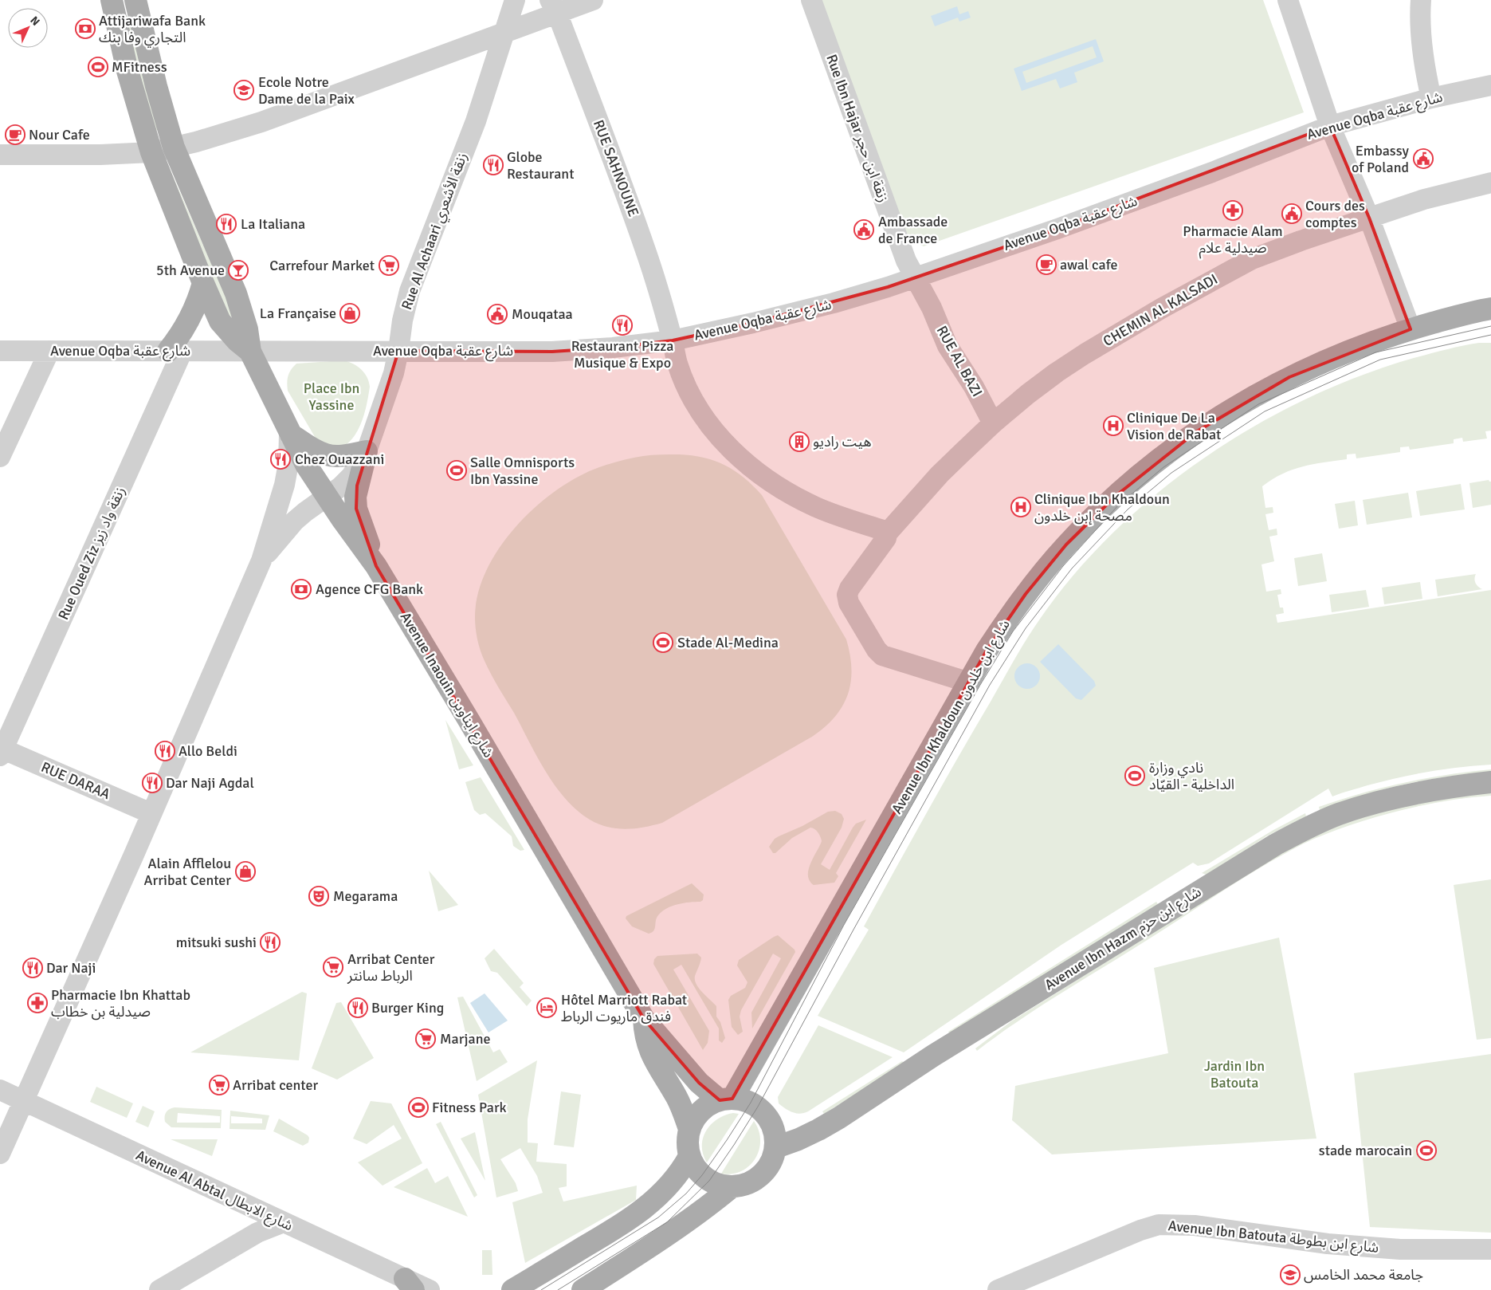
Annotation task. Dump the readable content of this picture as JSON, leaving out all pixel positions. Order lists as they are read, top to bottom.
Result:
{
  "streets": {
    "main road": ["Avenue Inaouin شارع ايناوين", "Avenue Ibn Khaldoun شارع ابن خلدون", "Avenue Ibn Hazm شارع ابن حزم"],
    "street": [
      "Avenue Oqba شارع عقبة",
      "Rue Ibn Hajar زنقة ابن حجر",
      "RUE SAHNOUNE",
      "Rue Al Achaari زنقة الأشعري",
      "CHEMIN AL KALSADI",
      "RUE AL BAZI",
      "Rue Oued Ziz زنقة واد زيز",
      "RUE DARAA",
      "Avenue Al Abtal شارع الابطال",
      "Avenue Ibn Batouta شارع ابن بطوطة"
    ]
  },
  "crossings": [
    ["Avenue Oqba شارع عقبة", "Rue Ibn Hajar زنقة ابن حجر"],
    ["Avenue Oqba شارع عقبة", "RUE SAHNOUNE"],
    ["Avenue Oqba شارع عقبة", "Rue Al Achaari زنقة الأشعري"],
    ["Avenue Oqba شارع عقبة", "RUE AL BAZI"],
    ["Avenue Oqba شارع عقبة", "Rue Oued Ziz زنقة واد زيز"],
    ["Avenue Oqba شارع عقبة", "Avenue Inaouin شارع ايناوين"],
    ["Rue Ibn Hajar زنقة ابن حجر", "RUE AL BAZI"],
    ["RUE SAHNOUNE", "CHEMIN AL KALSADI"],
    ["Rue Al Achaari زنقة الأشعري", "Avenue Inaouin شارع ايناوين"],
    ["CHEMIN AL KALSADI", "RUE AL BAZI"],
    ["CHEMIN AL KALSADI", "Avenue Ibn Khaldoun شارع ابن خلدون"],
    ["Rue Oued Ziz زنقة واد زيز", "RUE DARAA"],
    ["Avenue Inaouin شارع ايناوين", "Avenue Ibn Khaldoun شارع ابن خلدون"],
    ["Avenue Inaouin شارع ايناوين", "Avenue Ibn Hazm شارع ابن حزم"],
    ["Avenue Ibn Khaldoun شارع ابن خلدون", "Avenue Ibn Hazm شارع ابن حزم"]
  ],
  "parks": ["Place Ibn Yassine", "Jardin Ibn Batouta"],
  "places": {
    "bank": ["Attijariwafa Bank التجاري وفا بنك", "Agence CFG Bank"],
    "sports": [
      "MFitness",
      "Salle Omnisports Ibn Yassine",
      "Stade Al-Medina",
      "نادي وزارة الداخلية - القيّاد",
      "Fitness Park",
      "stade marocain"
    ],
    "school or university": ["Ecole Notre Dame de la Paix", "جامعة محمد الخامس"],
    "cafe": ["Nour Cafe", "awal cafe"],
    "public building": [
      "Embassy of Poland",
      "Cours des comptes",
      "Ambassade de France",
      "Mouqataa"
    ],
    "restaurant": [
      "Globe Restaurant",
      "La Italiana",
      "Restaurant Pizza Musique & Expo",
      "Chez Ouazzani",
      "Allo Beldi",
      "Dar Naji Agdal",
      "mitsuki sushi",
      "Dar Naji",
      "Burger King"
    ],
    "pharmacy": ["Pharmacie Alam صيدلية علام", "Pharmacie Ibn Khattab صيدلية بن خطاب"],
    "supermarket": [
      "Carrefour Market",
      "Arribat Center الرباط سانتر",
      "Marjane",
      "Arribat center"
    ],
    "bar": ["5th Avenue"],
    "shop": ["La Française", "Alain Afflelou Arribat Center"],
    "hospital": ["Clinique De La Vision de Rabat", "Clinique Ibn Khaldoun مصحة إبن خلدون"],
    "building": ["هيت راديو"],
    "theatre": ["Megarama"],
    "hotel": ["Hôtel Marriott Rabat فندق ماريوت الرباط"]
  },
  "north": "top right"
}
